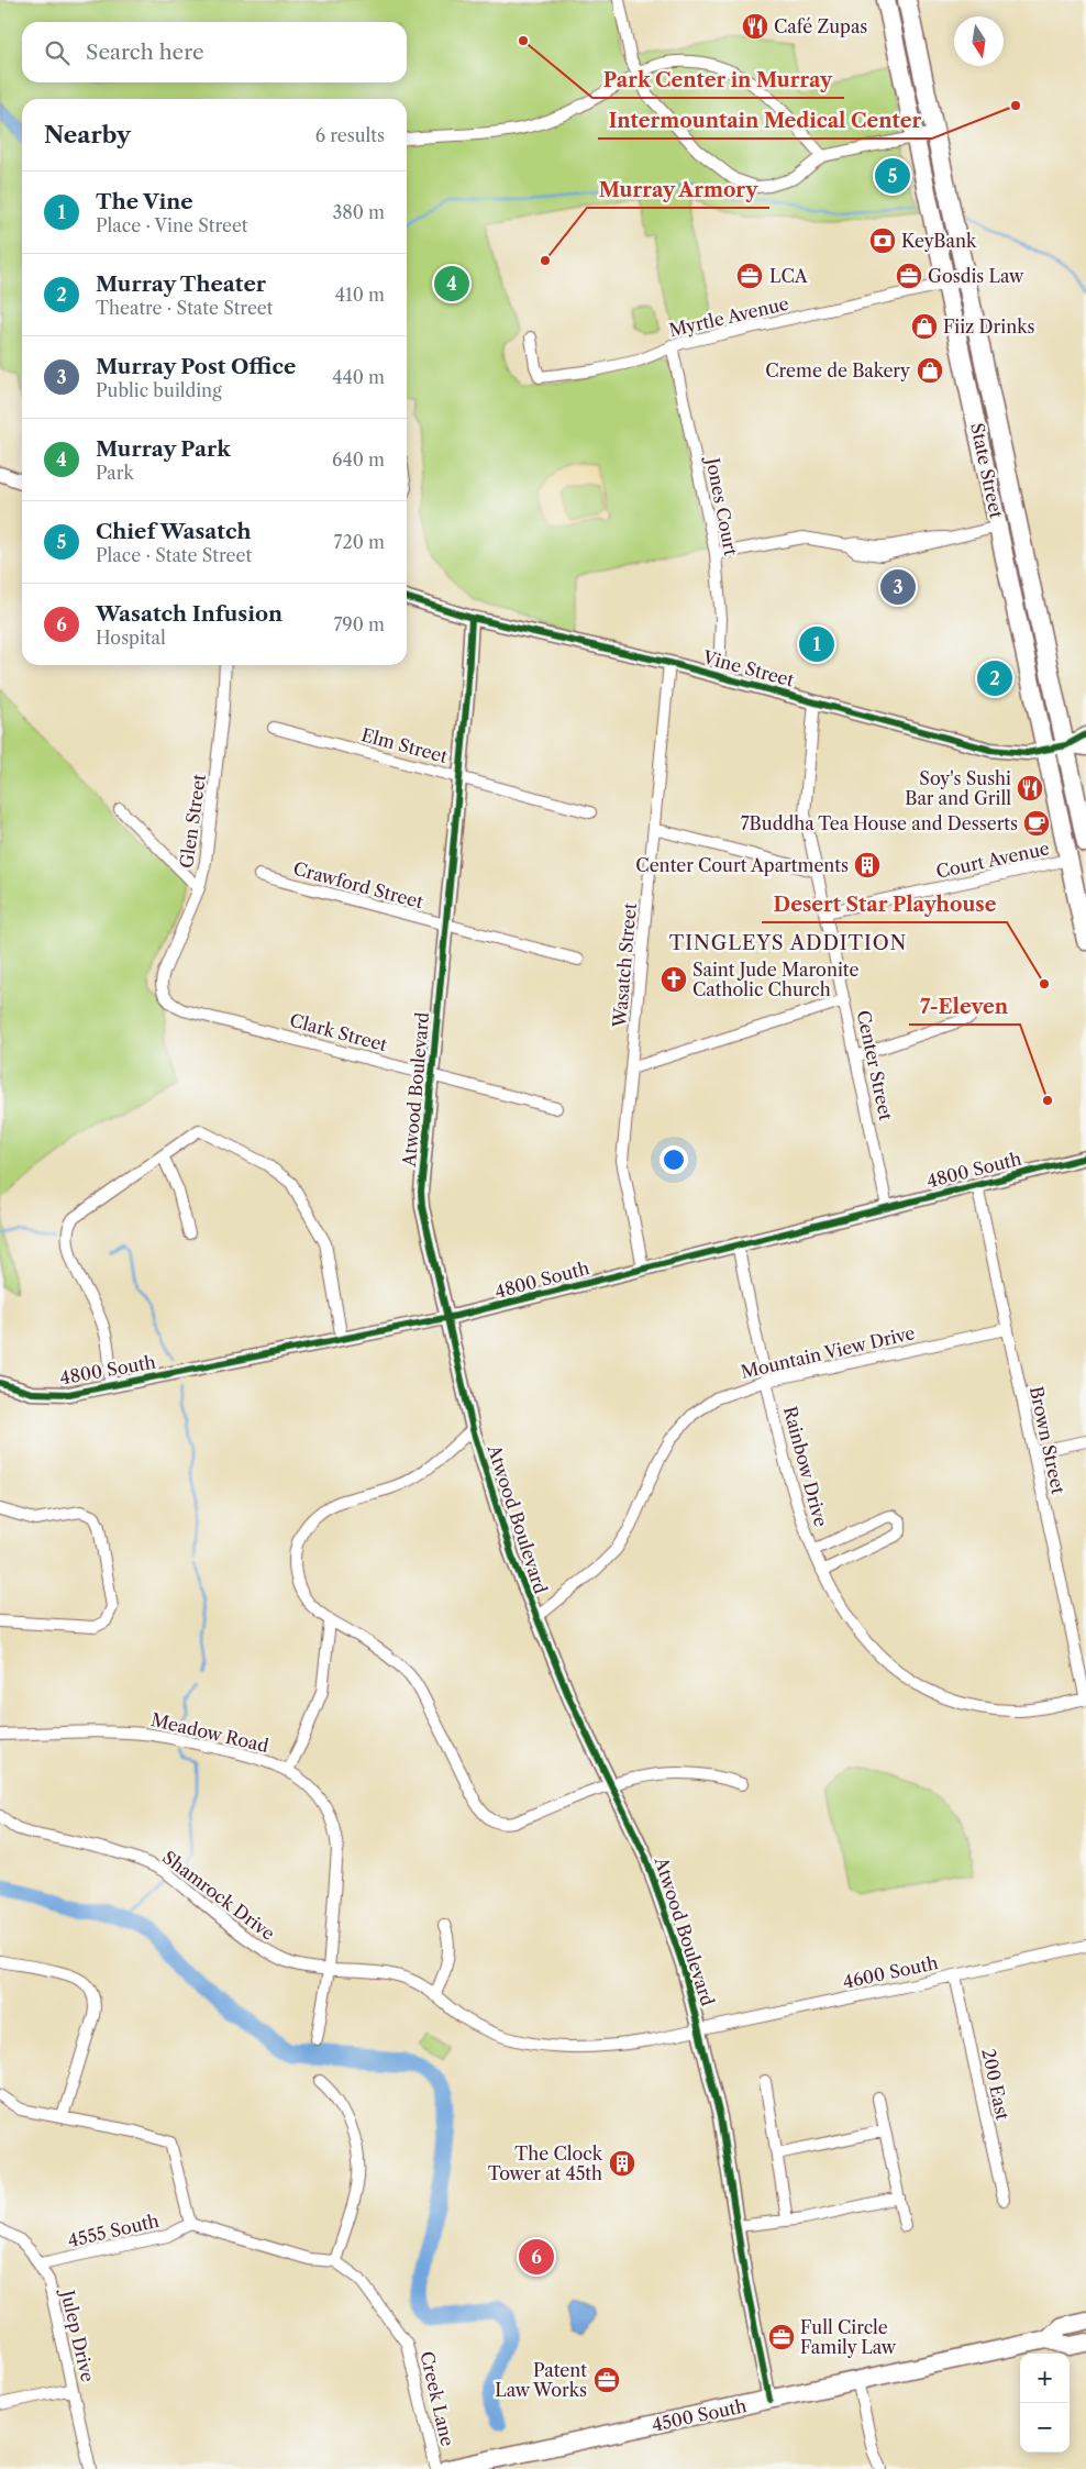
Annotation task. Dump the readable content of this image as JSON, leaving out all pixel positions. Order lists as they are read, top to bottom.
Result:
{
  "streets": {
    "main road": ["State Street", "4500 South"],
    "street": [
      "Myrtle Avenue",
      "Jones Court",
      "Vine Street",
      "Elm Street",
      "Glen Street",
      "Court Avenue",
      "Crawford Street",
      "Wasatch Street",
      "Clark Street",
      "Center Street",
      "Atwood Boulevard",
      "4800 South",
      "Mountain View Drive",
      "Brown Street",
      "Rainbow Drive",
      "Meadow Road",
      "Shamrock Drive",
      "4600 South",
      "200 East",
      "4555 South",
      "Julep Drive",
      "Creek Lane"
    ]
  },
  "crossings": [
    ["Myrtle Avenue", "State Street"],
    ["Myrtle Avenue", "Jones Court"],
    ["State Street", "Vine Street"],
    ["State Street", "Court Avenue"],
    ["Jones Court", "Vine Street"],
    ["Vine Street", "Wasatch Street"],
    ["Vine Street", "Center Street"],
    ["Vine Street", "Atwood Boulevard"],
    ["Elm Street", "Atwood Boulevard"],
    ["Glen Street", "Clark Street"],
    ["Court Avenue", "Center Street"],
    ["Crawford Street", "Atwood Boulevard"],
    ["Wasatch Street", "4800 South"],
    ["Clark Street", "Atwood Boulevard"],
    ["Center Street", "4800 South"],
    ["Atwood Boulevard", "4800 South"],
    ["Atwood Boulevard", "Mountain View Drive"],
    ["Atwood Boulevard", "Shamrock Drive"],
    ["Atwood Boulevard", "4600 South"],
    ["Atwood Boulevard", "4500 South"],
    ["4800 South", "Brown Street"],
    ["4800 South", "Rainbow Drive"],
    ["Mountain View Drive", "Brown Street"],
    ["Mountain View Drive", "Rainbow Drive"],
    ["Brown Street", "Rainbow Drive"],
    ["Meadow Road", "Shamrock Drive"],
    ["Shamrock Drive", "4600 South"],
    ["4600 South", "200 East"],
    ["4555 South", "Julep Drive"]
  ],
  "districts": ["TINGLEYS ADDITION"],
  "places": {
    "restaurant": ["Café Zupas", "Soy's Sushi Bar and Grill"],
    "other": [
      "Park Center in Murray",
      "Intermountain Medical Center",
      "Murray Armory",
      "Desert Star Playhouse",
      "7-Eleven"
    ],
    "bank": ["KeyBank"],
    "office": [
      "LCA",
      "Gosdis Law",
      "Full Circle Family Law",
      "Patent Law Works"
    ],
    "shop": ["Fiiz Drinks", "Creme de Bakery"],
    "cafe": ["7Buddha Tea House and Desserts"],
    "building": ["Center Court Apartments", "The Clock Tower at 45th"],
    "church": ["Saint Jude Maronite Catholic Church"]
  },
  "north": "bottom",
  "page": {
    "search": "Search here",
    "heading": ["Nearby", "6 results"],
    "pins": [
      "5",
      "4",
      "3",
      "1",
      "2",
      "6"
    ],
    "list": [
      {
        "mark": "1",
        "name": "The Vine",
        "note": "Place · Vine Street",
        "value": "380 m"
      },
      {
        "mark": "2",
        "name": "Murray Theater",
        "note": "Theatre · State Street",
        "value": "410 m"
      },
      {
        "mark": "3",
        "name": "Murray Post Office",
        "note": "Public building",
        "value": "440 m"
      },
      {
        "mark": "4",
        "name": "Murray Park",
        "note": "Park",
        "value": "640 m"
      },
      {
        "mark": "5",
        "name": "Chief Wasatch",
        "note": "Place · State Street",
        "value": "720 m"
      },
      {
        "mark": "6",
        "name": "Wasatch Infusion",
        "note": "Hospital",
        "value": "790 m"
      }
    ],
    "map_buttons": ["+", "−"]
  }
}
